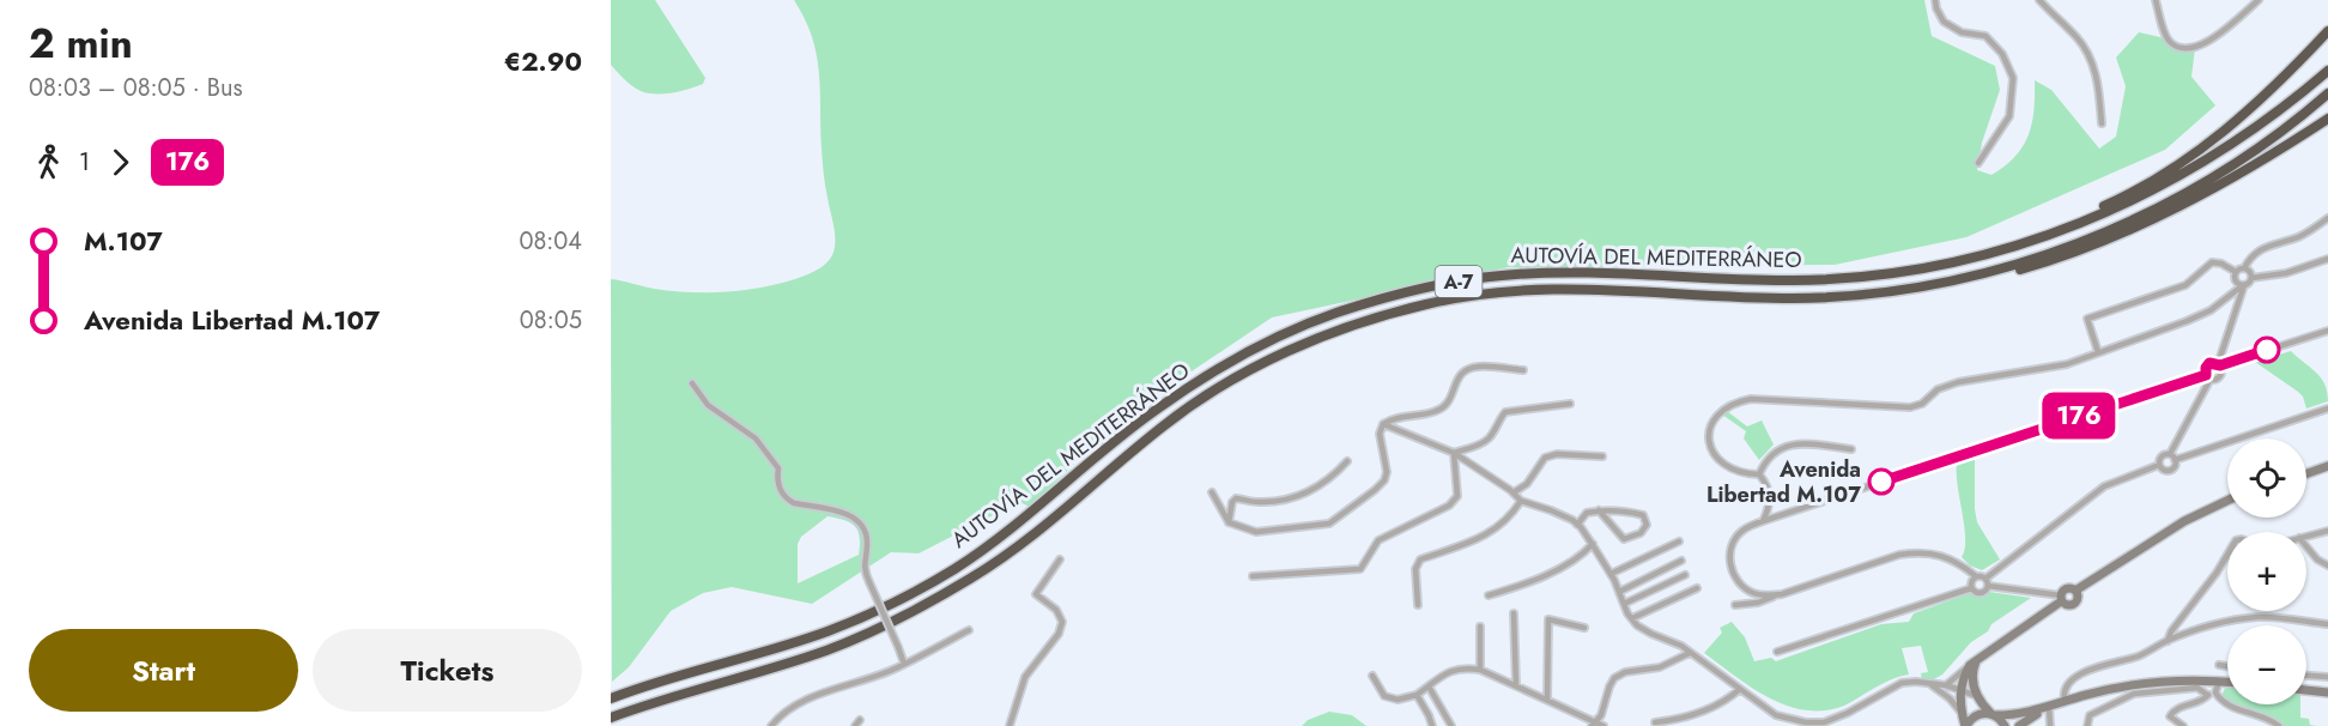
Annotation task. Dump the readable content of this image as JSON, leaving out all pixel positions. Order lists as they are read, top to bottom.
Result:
{
  "streets": {
    "highway": ["AUTOVÍA DEL MEDITERRÁNEO", "A-7"]
  },
  "places": ["Avenida Libertad M.107"],
  "lines": ["bus line 176"],
  "page": {
    "heading": ["2 min", "08:03 – 08:05 · Bus", "€2.90"],
    "on_map": "176",
    "legs": ["1", "176"],
    "list": [
      {
        "name": "M.107",
        "value": "08:04"
      },
      {
        "name": "Avenida Libertad M.107",
        "value": "08:05"
      }
    ],
    "map_buttons": ["+", "−"],
    "buttons": ["Start", "Tickets"]
  }
}
